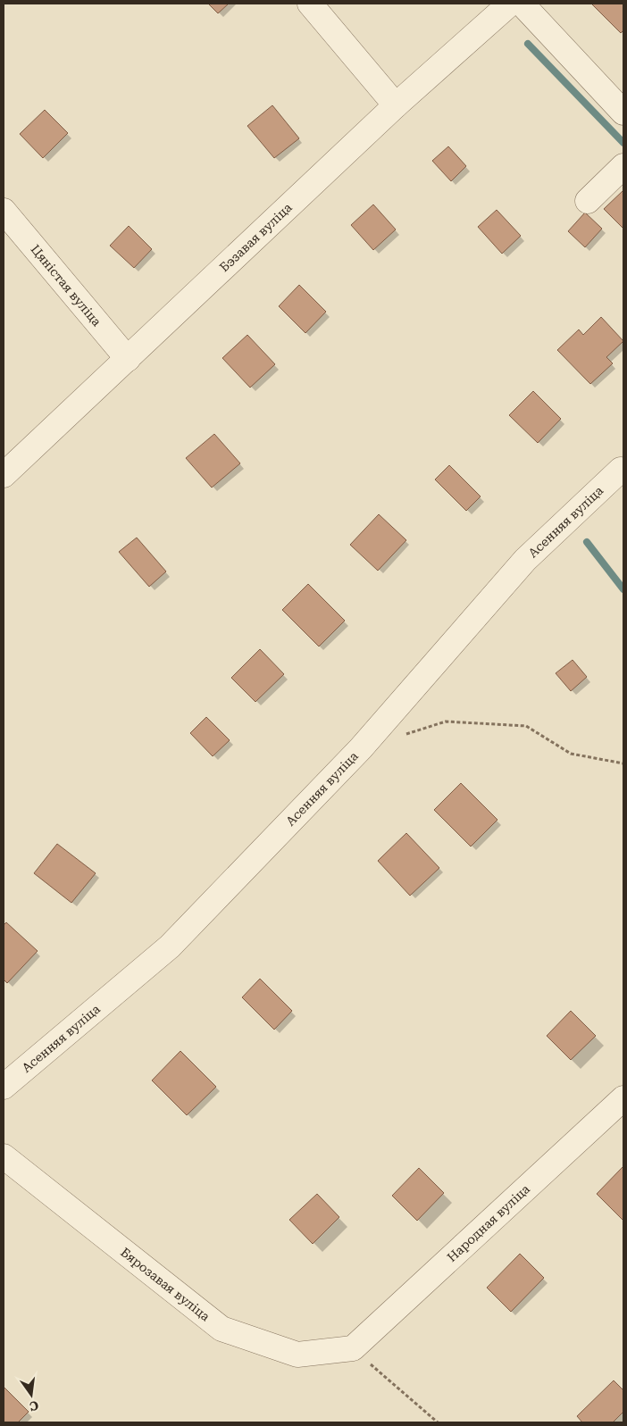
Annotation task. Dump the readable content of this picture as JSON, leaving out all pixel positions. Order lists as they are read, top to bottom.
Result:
{
  "streets": {
    "street": [
      "Бэзавая вуліца",
      "Цяністая вуліца",
      "Асенняя вуліца",
      "Народная вуліца",
      "Бярозавая вуліца"
    ]
  },
  "crossings": [
    ["Бэзавая вуліца", "Цяністая вуліца"],
    ["Народная вуліца", "Бярозавая вуліца"]
  ],
  "north": "bottom"
}
